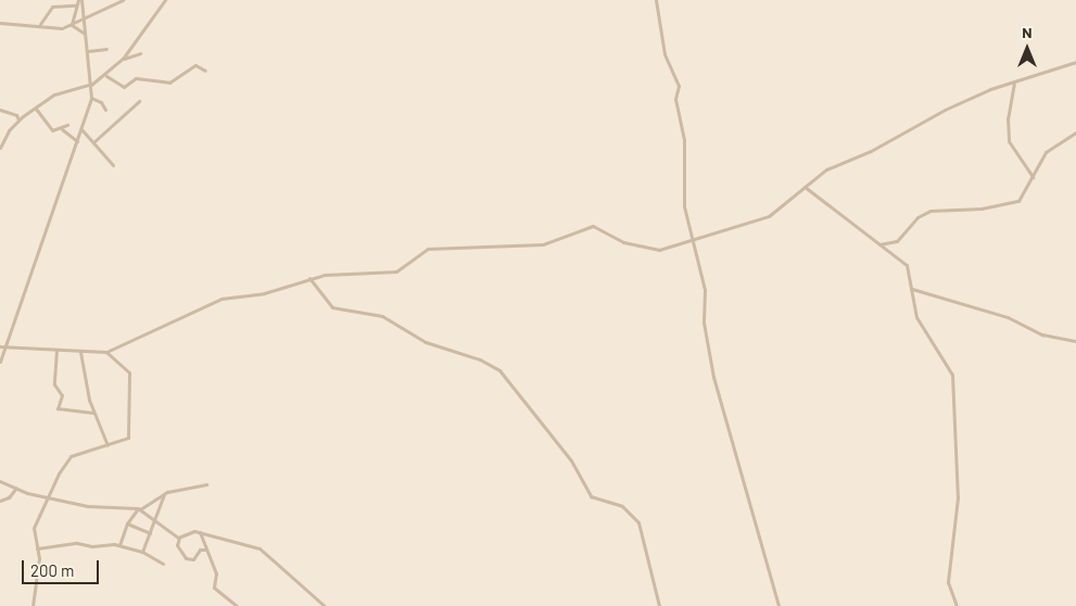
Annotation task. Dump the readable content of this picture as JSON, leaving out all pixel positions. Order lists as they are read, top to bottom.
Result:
{
  "scale_bar": "200 m",
  "north": "top"
}
